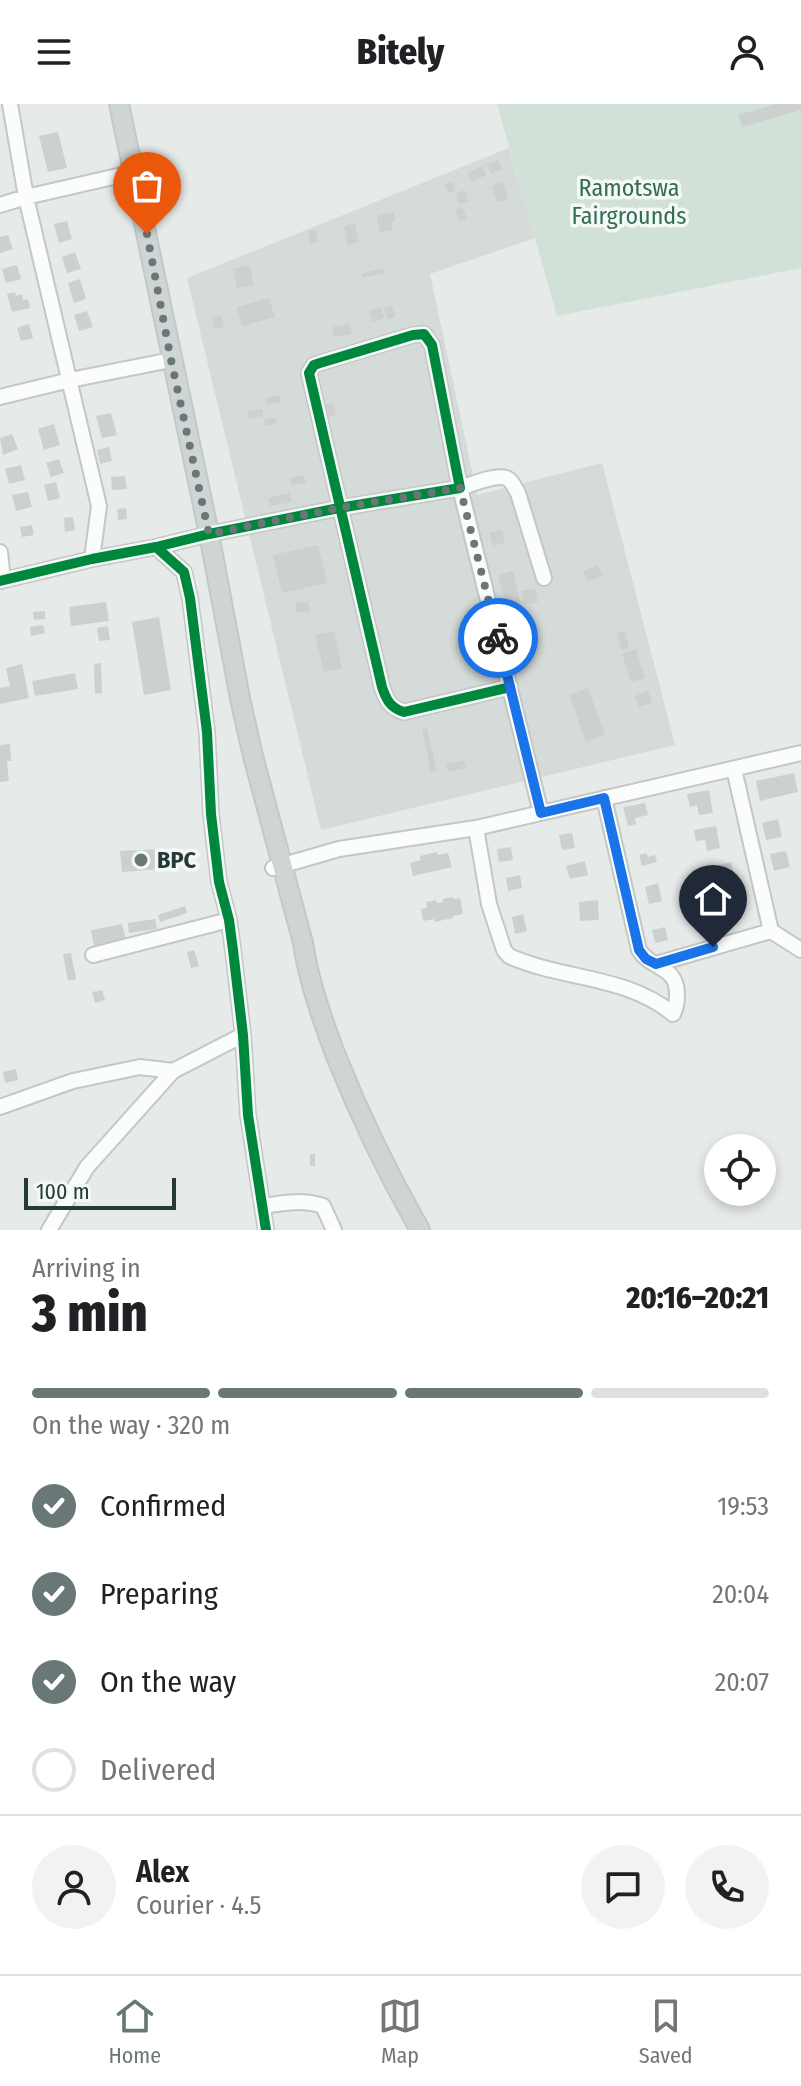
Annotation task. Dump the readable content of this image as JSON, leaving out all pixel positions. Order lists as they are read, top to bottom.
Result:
{
  "parks": ["Ramotswa Fairgrounds"],
  "places": ["BPC"],
  "scale_bar": "100 m",
  "page": {
    "header": "Bitely",
    "scale": "100 m",
    "heading": ["3 min", "Arriving in", "20:16–20:21"],
    "panel": ["Alex", "Courier · 4.5"],
    "bar": "On the way · 320 m",
    "list": [
      ["Confirmed", "19:53"],
      ["Preparing", "20:04"],
      ["On the way", "20:07"],
      "Delivered"
    ],
    "tabs": ["Home", "Map", "Saved"]
  }
}
